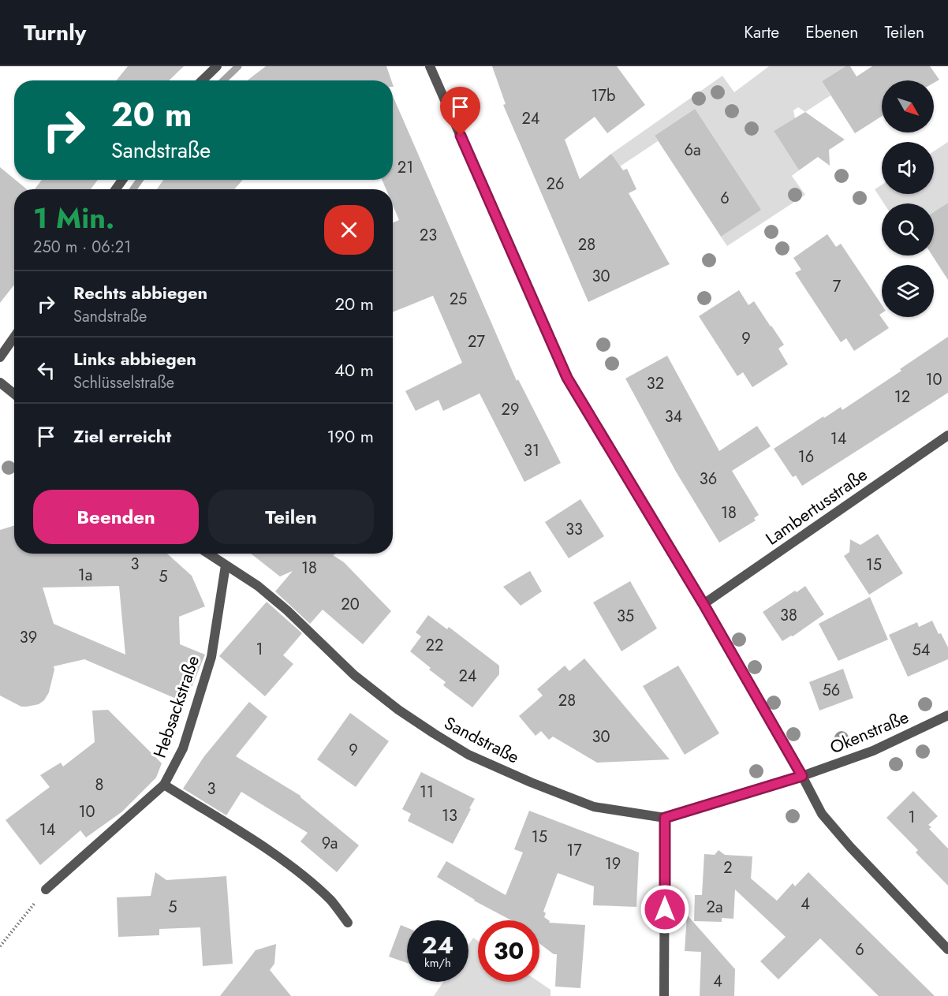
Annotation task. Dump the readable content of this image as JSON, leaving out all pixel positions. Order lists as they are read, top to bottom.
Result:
{
  "streets": {
    "street": [
      "Lambertusstraße",
      "Hebsackstraße",
      "Okenstraße",
      "Sandstraße"
    ]
  },
  "crossings": [
    ["Hebsackstraße", "Sandstraße"],
    ["Okenstraße", "Sandstraße"]
  ],
  "house_numbers": [
    "17b",
    "24",
    "6a",
    "21",
    "26",
    "6",
    "23",
    "28",
    "30",
    "7",
    "25",
    "9",
    "27",
    "10",
    "32",
    "12",
    "29",
    "34",
    "14",
    "31",
    "16",
    "36",
    "18",
    "33",
    "3",
    "15",
    "18",
    "1a",
    "5",
    "20",
    "38",
    "35",
    "39",
    "22",
    "1",
    "54",
    "24",
    "56",
    "28",
    "30",
    "9",
    "8",
    "3",
    "11",
    "10",
    "13",
    "1",
    "14",
    "15",
    "9a",
    "17",
    "19",
    "2",
    "4",
    "5",
    "2a",
    "6",
    "4"
  ],
  "north": "bottom right",
  "page": {
    "header": "Turnly",
    "nav": ["Karte", "Ebenen", "Teilen"],
    "turn": ["20 m", "Sandstraße"],
    "heading": ["1 Min.", "250 m · 06:21"],
    "list": [
      {
        "name": "Rechts abbiegen",
        "note": "Sandstraße",
        "value": "20 m"
      },
      {
        "name": "Links abbiegen",
        "note": "Schlüsselstraße",
        "value": "40 m"
      },
      {
        "name": "Ziel erreicht",
        "value": "190 m"
      }
    ],
    "buttons": ["Beenden", "Teilen"],
    "speed": "24 km/h",
    "limit": "30"
  }
}
